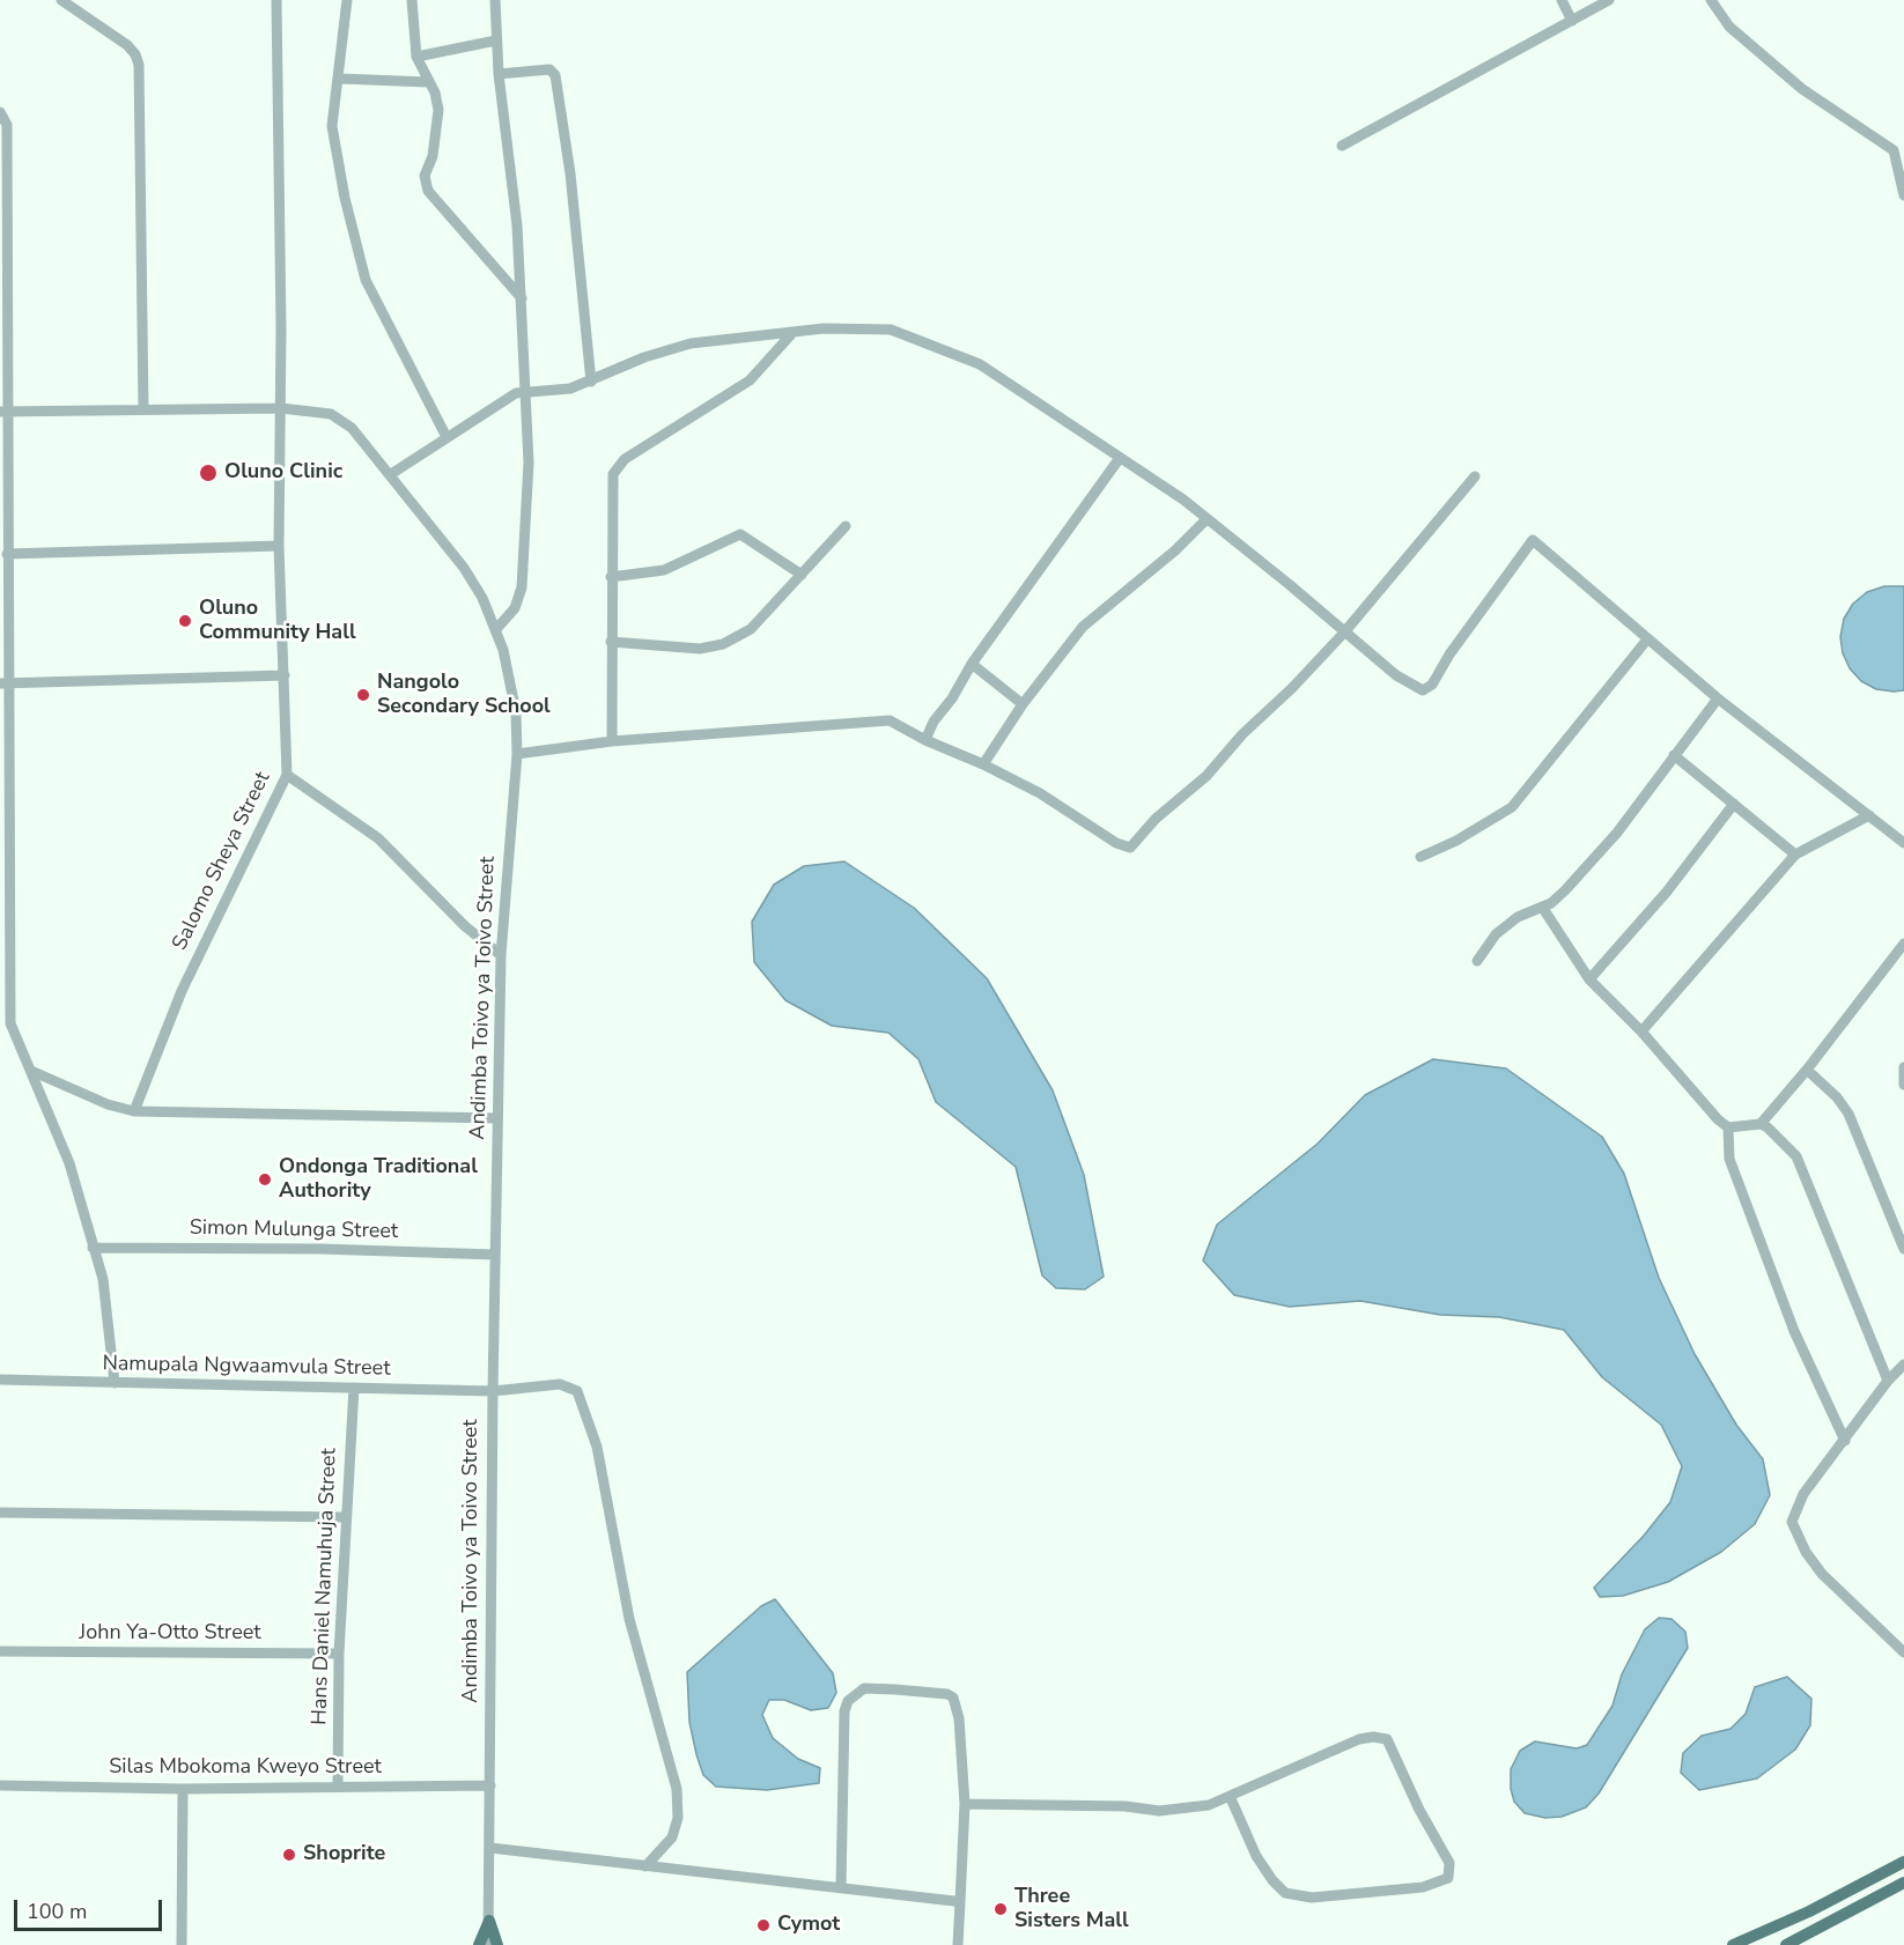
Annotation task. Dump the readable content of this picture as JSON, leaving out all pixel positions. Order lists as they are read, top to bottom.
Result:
{
  "streets": {
    "street": [
      "Salomo Sheya Street",
      "Andimba Toivo ya Toivo Street",
      "Simon Mulunga Street",
      "Namupala Ngwaamvula Street",
      "Hans Daniel Namuhuja Street",
      "John Ya-Otto Street",
      "Silas Mbokoma Kweyo Street"
    ]
  },
  "crossings": [
    ["Salomo Sheya Street", "Andimba Toivo ya Toivo Street"],
    ["Andimba Toivo ya Toivo Street", "Simon Mulunga Street"],
    ["Andimba Toivo ya Toivo Street", "Namupala Ngwaamvula Street"],
    ["Andimba Toivo ya Toivo Street", "Silas Mbokoma Kweyo Street"],
    ["Namupala Ngwaamvula Street", "Hans Daniel Namuhuja Street"],
    ["Hans Daniel Namuhuja Street", "John Ya-Otto Street"],
    ["Hans Daniel Namuhuja Street", "Silas Mbokoma Kweyo Street"]
  ],
  "places": [
    "Oluno Clinic",
    "Oluno Community Hall",
    "Nangolo Secondary School",
    "Ondonga Traditional Authority",
    "Shoprite",
    "Three Sisters Mall",
    "Cymot"
  ],
  "scale_bar": "100 m"
}
